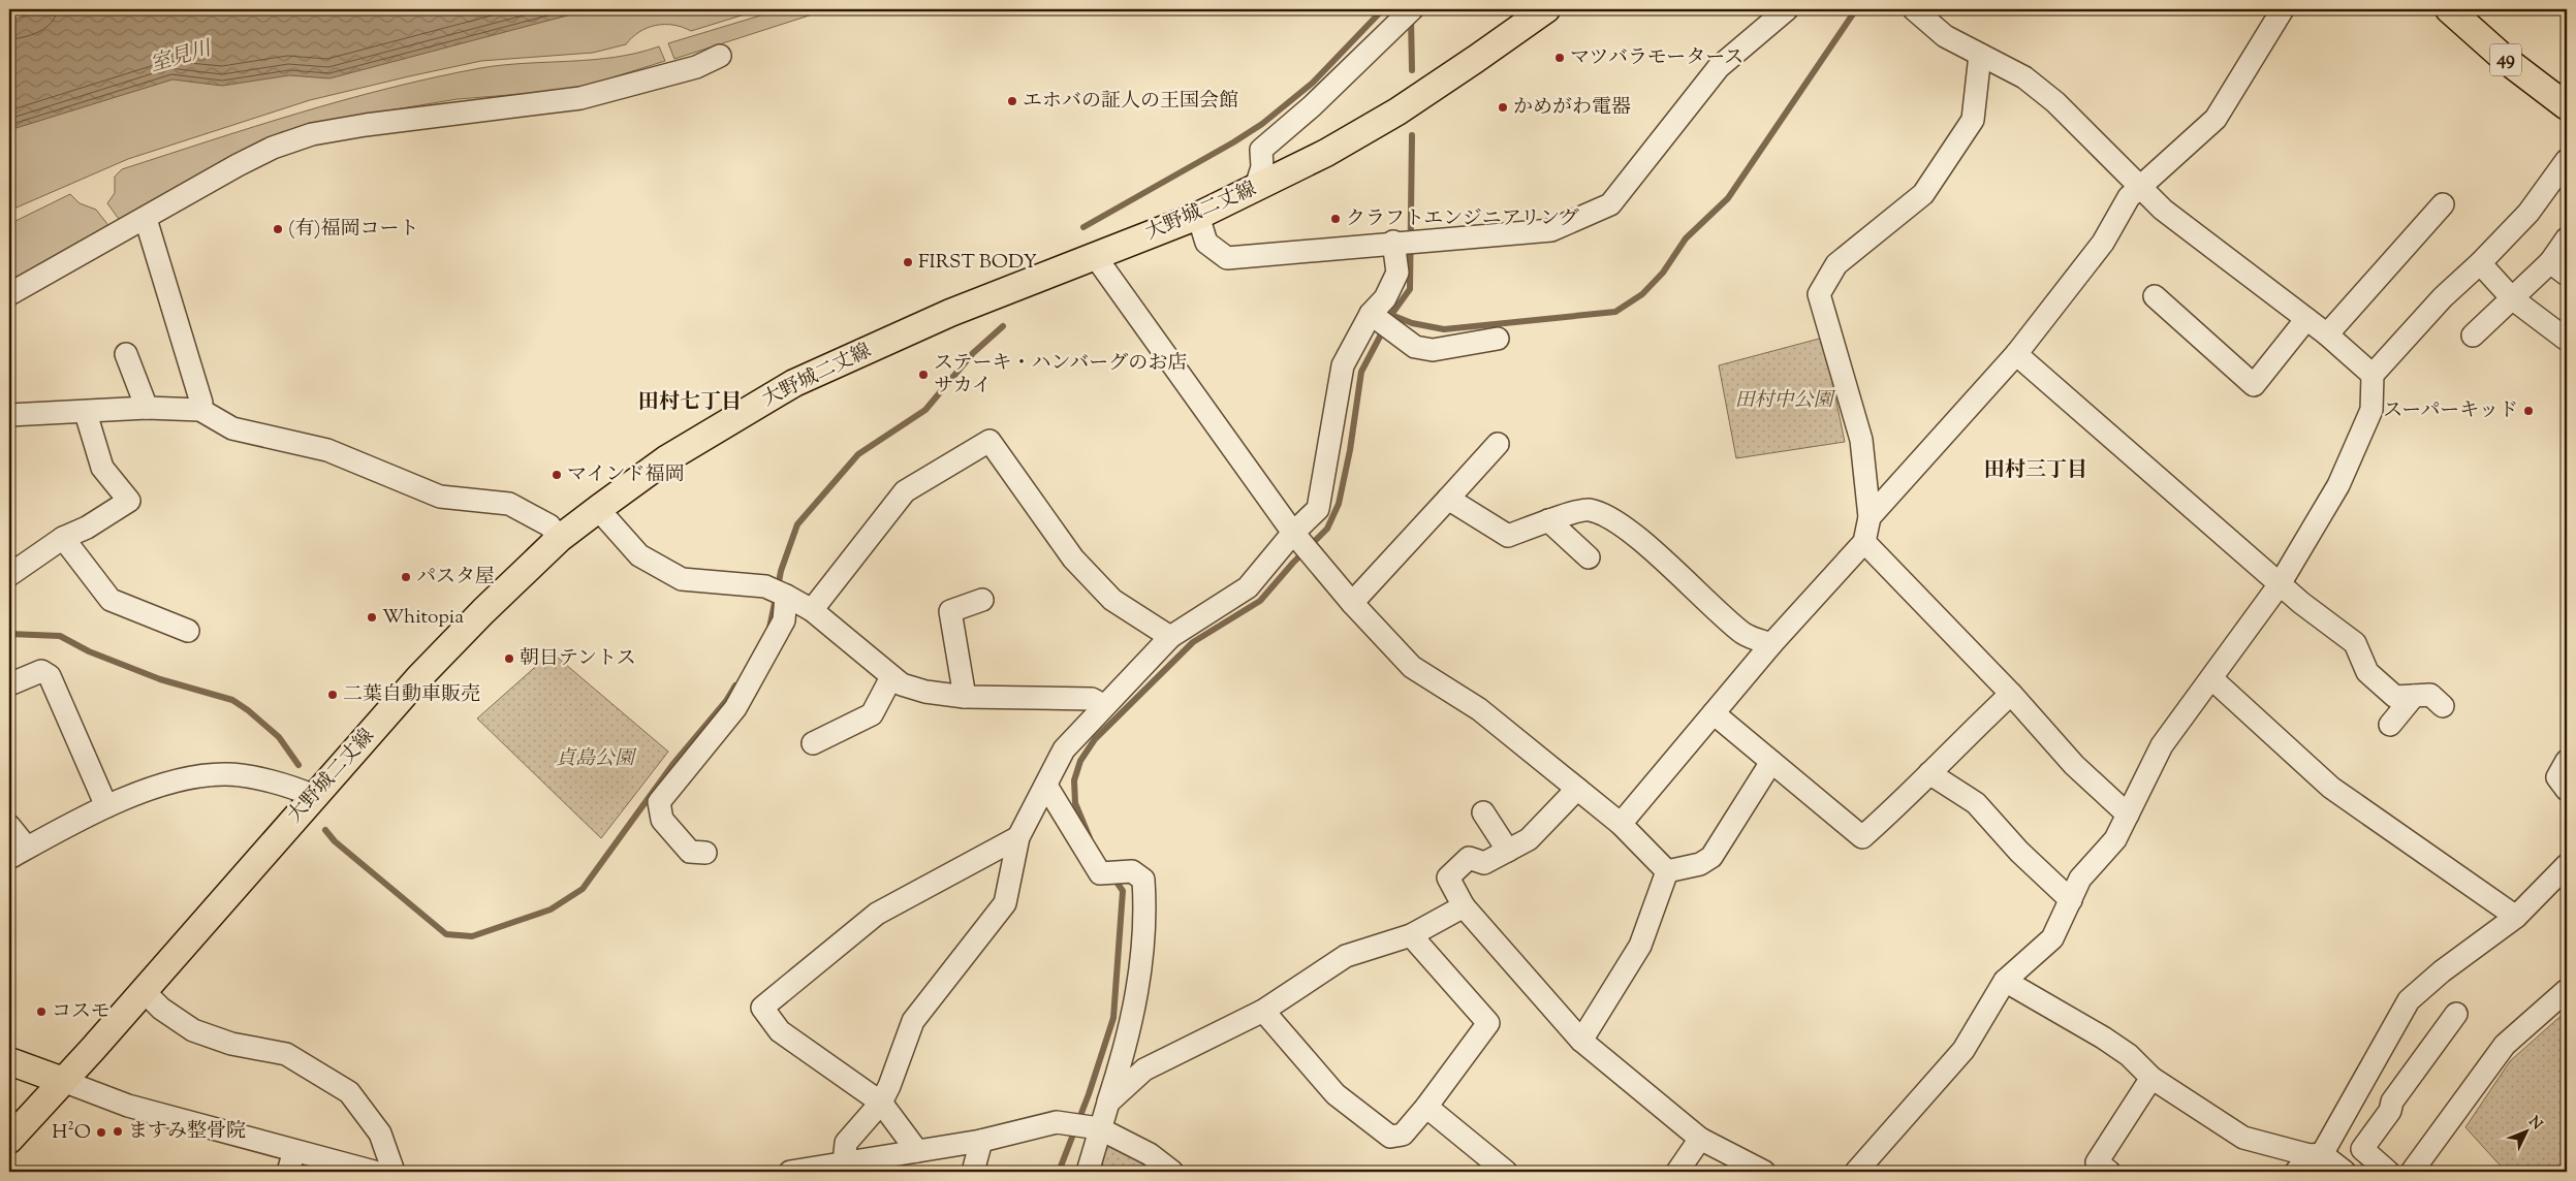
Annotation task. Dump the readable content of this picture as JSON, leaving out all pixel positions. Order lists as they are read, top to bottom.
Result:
{
  "streets": {
    "main road": ["49", "大野城二丈線"]
  },
  "districts": ["田村七丁目", "田村三丁目"],
  "water": ["室見川"],
  "parks": ["田村中公園", "貞島公園"],
  "places": [
    "マツバラモータース",
    "エホバの証人の王国会館",
    "かめがわ電器",
    "クラフトエンジニアリング",
    "(有)福岡コート",
    "FIRST BODY",
    "ステーキ・ハンバーグのお店 サカイ",
    "スーパーキッド",
    "マインド福岡",
    "パスタ屋",
    "Whitopia",
    "朝日テントス",
    "二葉自動車販売",
    "コスモ",
    "ますみ整骨院",
    "H²O"
  ],
  "north": "top right"
}
